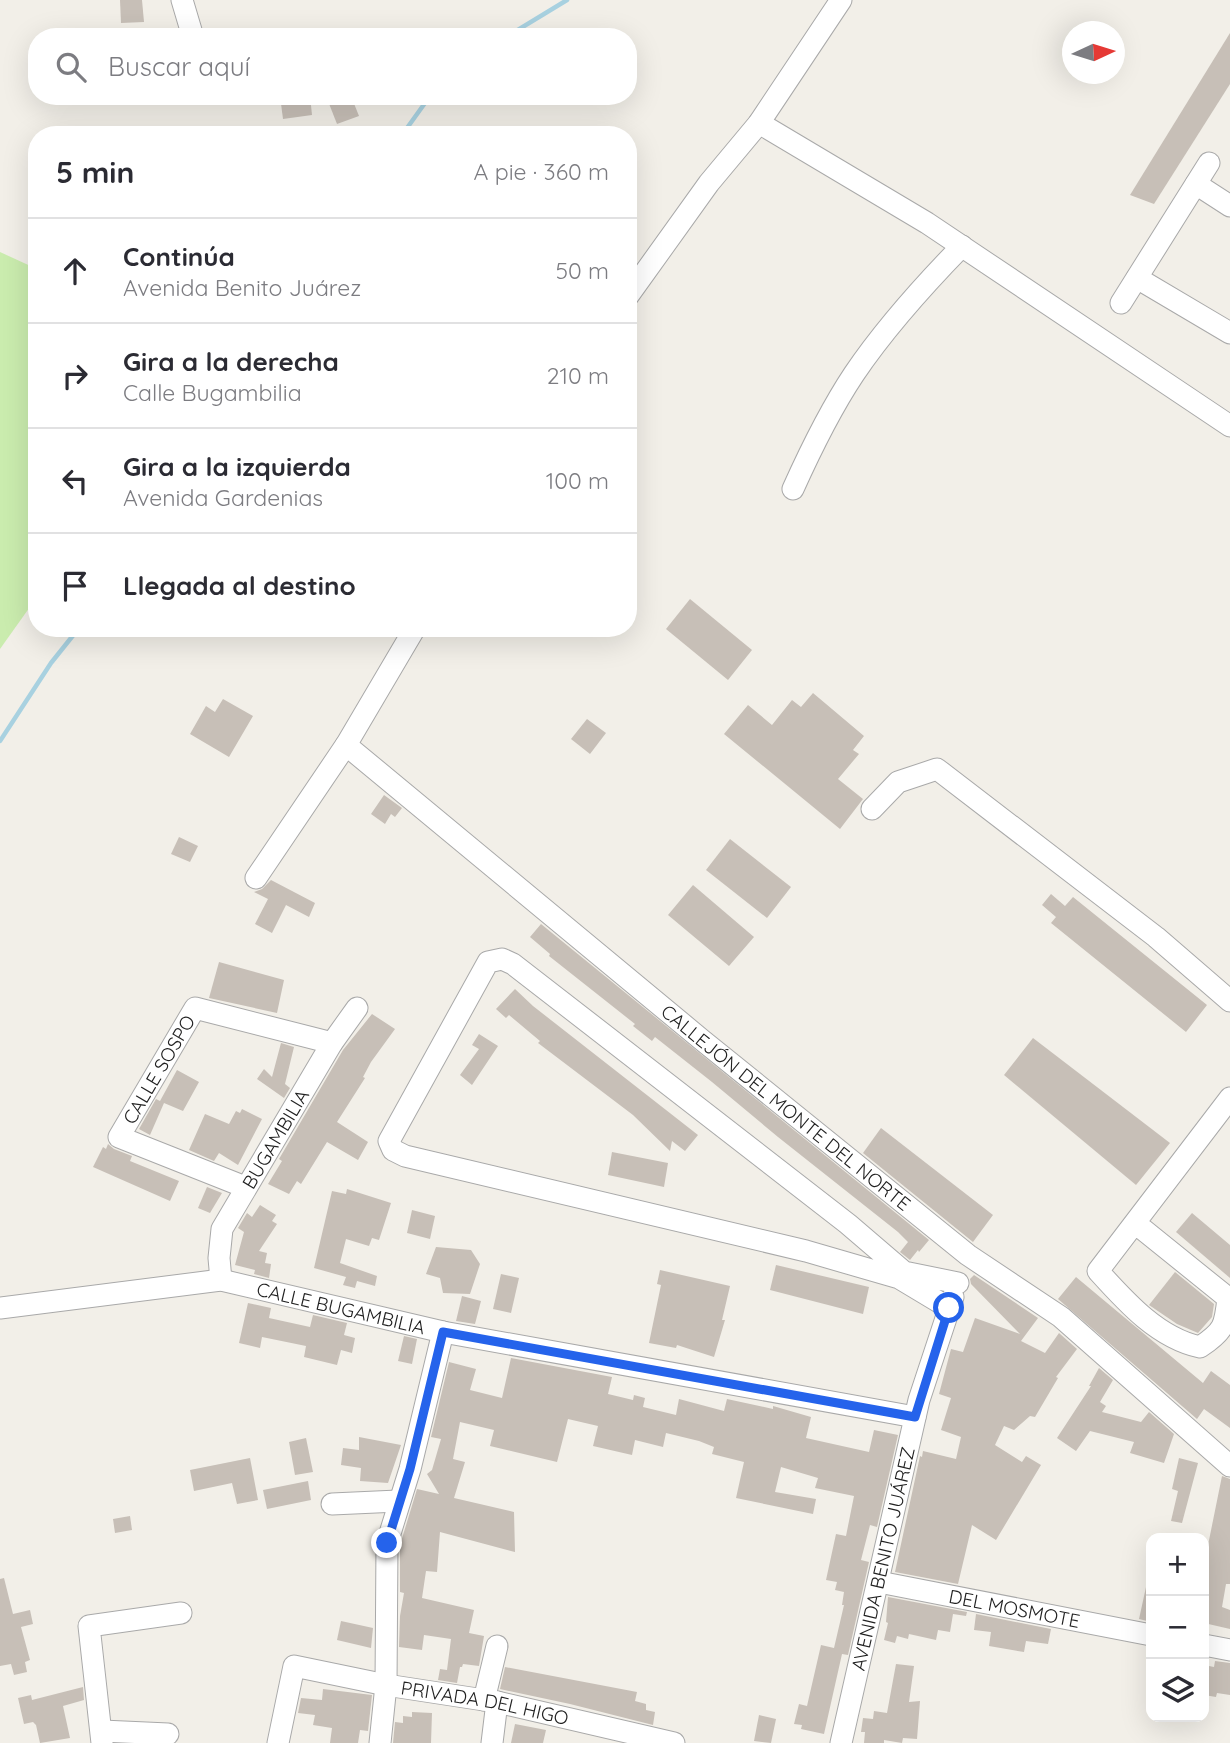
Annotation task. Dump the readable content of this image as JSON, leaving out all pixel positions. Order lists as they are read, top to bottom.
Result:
{
  "streets": {
    "street": [
      "CALLE SOSPO",
      "CALLEJÓN DEL MONTE DEL NORTE",
      "BUGAMBILIA",
      "CALLE BUGAMBILIA",
      "AVENIDA BENITO JUÁREZ",
      "DEL MOSMOTE",
      "PRIVADA DEL HIGO"
    ]
  },
  "crossings": [
    ["CALLE SOSPO", "BUGAMBILIA"],
    ["CALLEJÓN DEL MONTE DEL NORTE", "AVENIDA BENITO JUÁREZ"],
    ["BUGAMBILIA", "CALLE BUGAMBILIA"],
    ["CALLE BUGAMBILIA", "AVENIDA BENITO JUÁREZ"],
    ["AVENIDA BENITO JUÁREZ", "DEL MOSMOTE"]
  ],
  "north": "right",
  "page": {
    "search": "Buscar aquí",
    "heading": ["5 min", "A pie · 360 m"],
    "list": [
      ["Continúa", "Avenida Benito Juárez", "50 m"],
      ["Gira a la derecha", "Calle Bugambilia", "210 m"],
      ["Gira a la izquierda", "Avenida Gardenias", "100 m"],
      "Llegada al destino"
    ],
    "map_buttons": ["+", "−"]
  }
}
